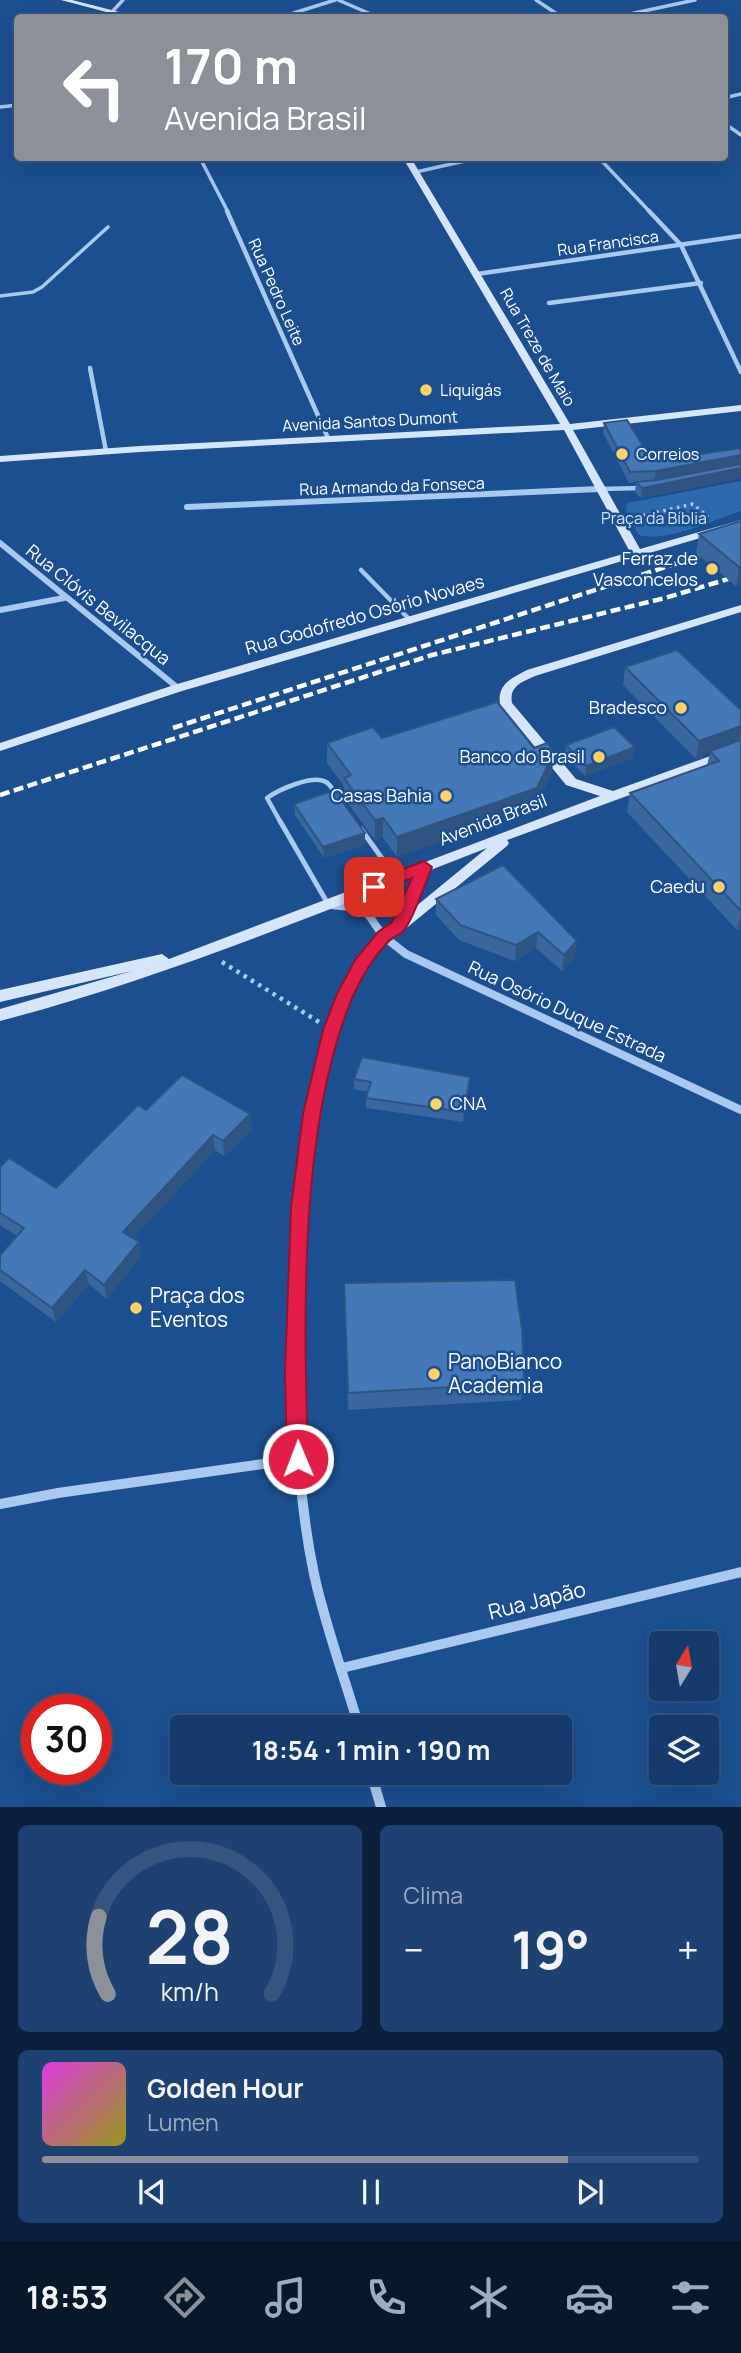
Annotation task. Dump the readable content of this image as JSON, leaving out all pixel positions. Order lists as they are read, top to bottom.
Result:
{
  "streets": {
    "main road": [
      "Rua Treze de Maio",
      "Avenida Santos Dumont",
      "Rua Godofredo Osório Novaes",
      "Avenida Brasil"
    ],
    "street": [
      "Rua Francisca",
      "Rua Pedro Leite",
      "Rua Armando da Fonseca",
      "Rua Clóvis Bevilacqua",
      "Rua Osório Duque Estrada",
      "Rua Japão"
    ]
  },
  "crossings": [
    ["Rua Francisca", "Rua Treze de Maio"],
    ["Rua Pedro Leite", "Avenida Santos Dumont"],
    ["Rua Treze de Maio", "Avenida Santos Dumont"],
    ["Rua Treze de Maio", "Rua Armando da Fonseca"],
    ["Rua Treze de Maio", "Rua Godofredo Osório Novaes"],
    ["Rua Clóvis Bevilacqua", "Rua Godofredo Osório Novaes"],
    ["Avenida Brasil", "Rua Osório Duque Estrada"]
  ],
  "parks": ["Praça da Bíblia"],
  "places": [
    "Liquigás",
    "Correios",
    "Ferraz de Vasconcelos",
    "Bradesco",
    "Banco do Brasil",
    "Casas Bahia",
    "Caedu",
    "CNA",
    "Praça dos Eventos",
    "PanoBianco Academia"
  ],
  "north": "top",
  "page": {
    "turn": ["170 m", "Avenida Brasil"],
    "limit": "30",
    "trip": "18:54 · 1 min · 190 m",
    "tile": "Clima",
    "heat": ["−", "19°", "+"],
    "song": ["Golden Hour", "Lumen"],
    "tabs": "18:53",
    "gauge": ["28", "km/h"]
  }
}
